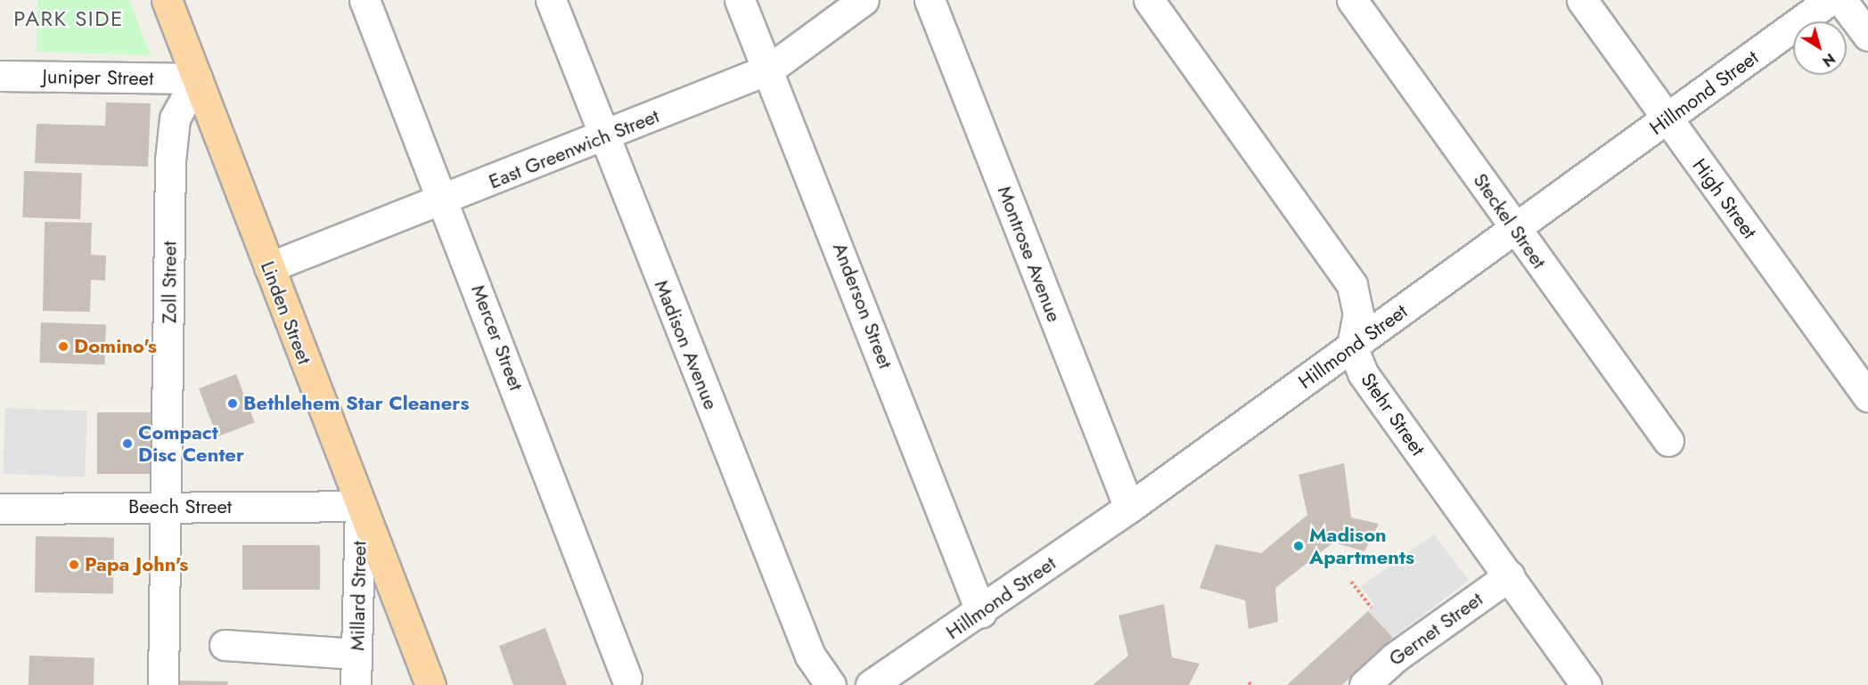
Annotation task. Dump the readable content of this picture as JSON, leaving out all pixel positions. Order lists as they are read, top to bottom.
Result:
{
  "streets": {
    "main road": ["Linden Street"],
    "street": [
      "Juniper Street",
      "Hillmond Street",
      "East Greenwich Street",
      "High Street",
      "Steckel Street",
      "Montrose Avenue",
      "Zoll Street",
      "Anderson Street",
      "Mercer Street",
      "Madison Avenue",
      "Stehr Street",
      "Beech Street",
      "Millard Street",
      "Gernet Street"
    ]
  },
  "crossings": [
    ["Juniper Street", "Zoll Street"],
    ["Juniper Street", "Linden Street"],
    ["Hillmond Street", "High Street"],
    ["Hillmond Street", "Steckel Street"],
    ["Hillmond Street", "Montrose Avenue"],
    ["Hillmond Street", "Anderson Street"],
    ["Hillmond Street", "Stehr Street"],
    ["East Greenwich Street", "Anderson Street"],
    ["East Greenwich Street", "Linden Street"],
    ["East Greenwich Street", "Mercer Street"],
    ["East Greenwich Street", "Madison Avenue"],
    ["Zoll Street", "Linden Street"],
    ["Zoll Street", "Beech Street"],
    ["Linden Street", "Beech Street"],
    ["Linden Street", "Millard Street"],
    ["Stehr Street", "Gernet Street"],
    ["Beech Street", "Millard Street"]
  ],
  "districts": ["PARK SIDE"],
  "places": [
    "Domino's",
    "Bethlehem Star Cleaners",
    "Compact Disc Center",
    "Madison Apartments",
    "Papa John's"
  ],
  "north": "bottom right"
}
